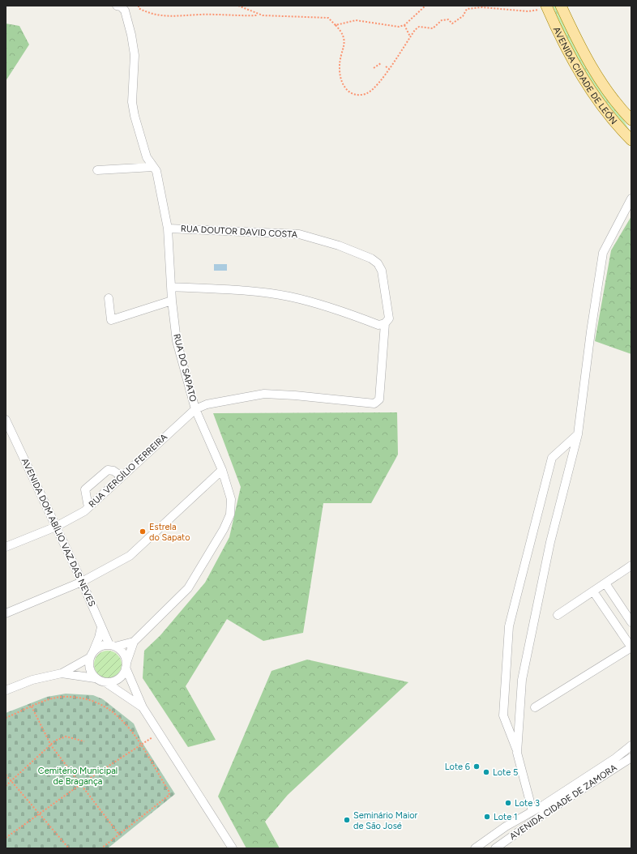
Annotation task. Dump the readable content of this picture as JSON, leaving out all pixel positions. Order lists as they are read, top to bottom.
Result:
{
  "streets": {
    "main road": ["AVENIDA CIDADE DE LEÓN"],
    "street": [
      "RUA DOUTOR DAVID COSTA",
      "RUA DO SAPATO",
      "RUA VERGÍLIO FERREIRA",
      "AVENIDA DOM ABÍLIO VAZ DAS NEVES",
      "AVENIDA CIDADE DE ZAMORA"
    ]
  },
  "crossings": [
    ["RUA DOUTOR DAVID COSTA", "RUA DO SAPATO"],
    ["RUA DOUTOR DAVID COSTA", "RUA VERGÍLIO FERREIRA"],
    ["RUA DO SAPATO", "RUA VERGÍLIO FERREIRA"],
    ["RUA VERGÍLIO FERREIRA", "AVENIDA DOM ABÍLIO VAZ DAS NEVES"]
  ],
  "parks": ["Cemitério Municipal de Bragança"],
  "places": [
    "Estrela do Sapato",
    "Lote 6",
    "Lote 5",
    "Lote 3",
    "Lote 1",
    "Seminário Maior de São José"
  ]
}
